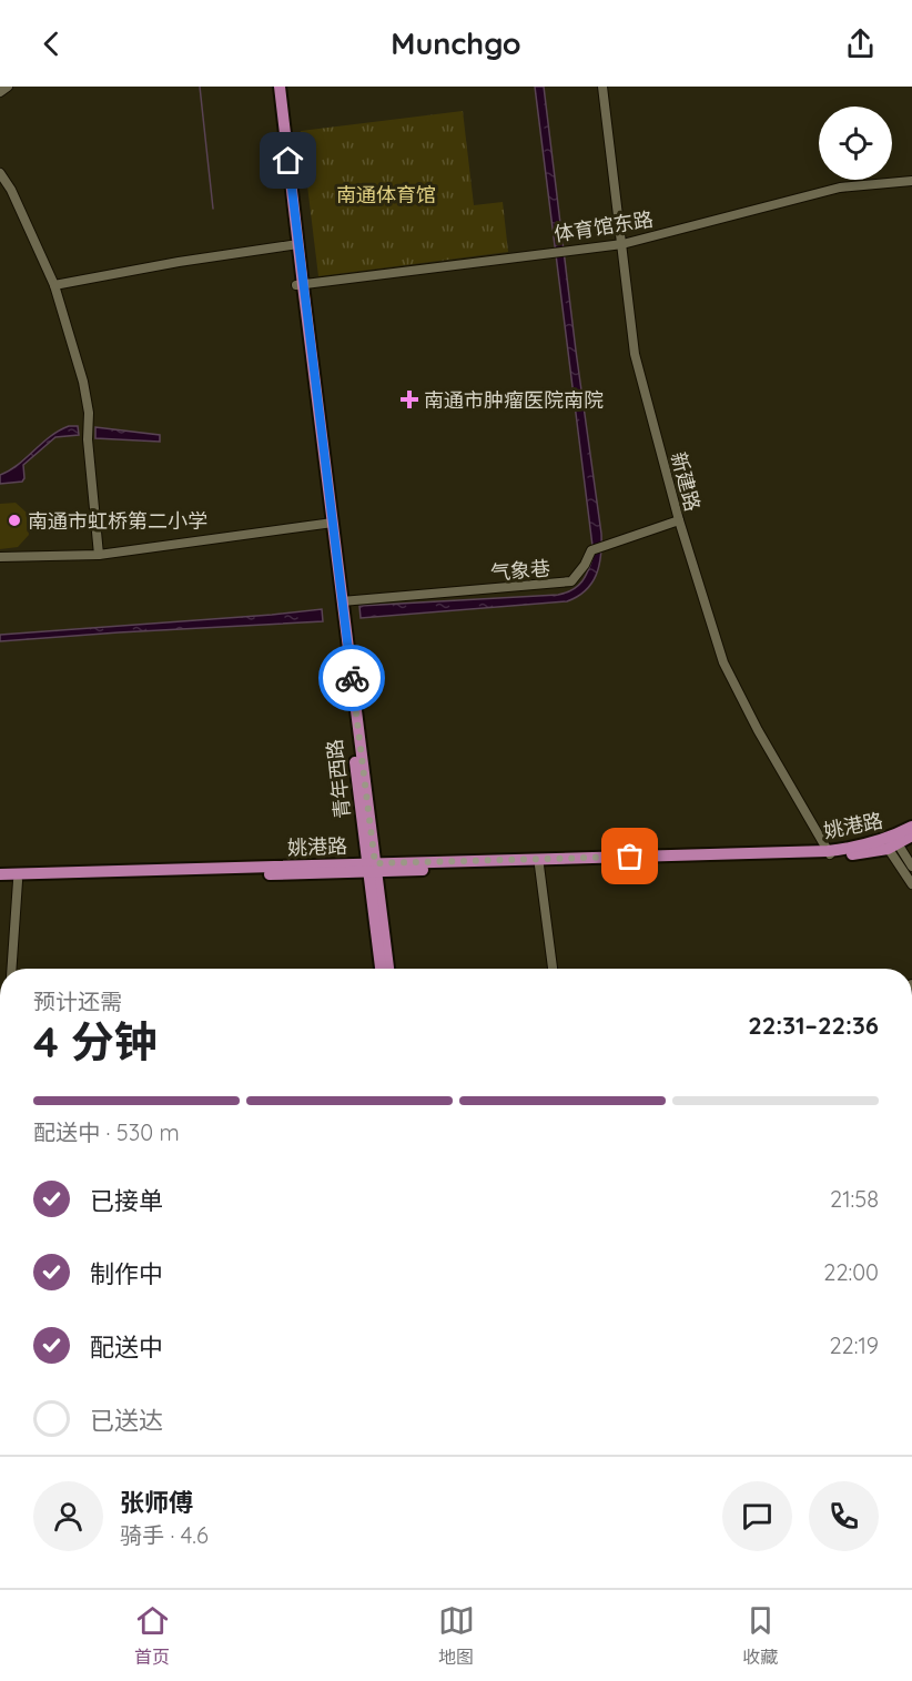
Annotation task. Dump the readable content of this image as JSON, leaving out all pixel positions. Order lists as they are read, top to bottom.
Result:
{
  "streets": {
    "main road": ["青年西路", "姚港路"],
    "street": ["体育馆东路", "新建路", "气象巷"]
  },
  "crossings": [
    ["体育馆东路", "新建路"],
    ["体育馆东路", "青年西路"],
    ["新建路", "气象巷"],
    ["新建路", "姚港路"],
    ["气象巷", "青年西路"],
    ["青年西路", "姚港路"]
  ],
  "parks": ["南通体育馆"],
  "places": {
    "health": ["南通市肿瘤医院南院"],
    "other": ["南通市虹桥第二小学"]
  },
  "page": {
    "header": "Munchgo",
    "heading": ["4 分钟", "预计还需", "22:31–22:36"],
    "panel": ["张师傅", "骑手 · 4.6"],
    "bar": "配送中 · 530 m",
    "list": [
      ["已接单", "21:58"],
      ["制作中", "22:00"],
      ["配送中", "22:19"],
      "已送达"
    ],
    "tabs": ["首页", "地图", "收藏"]
  }
}
